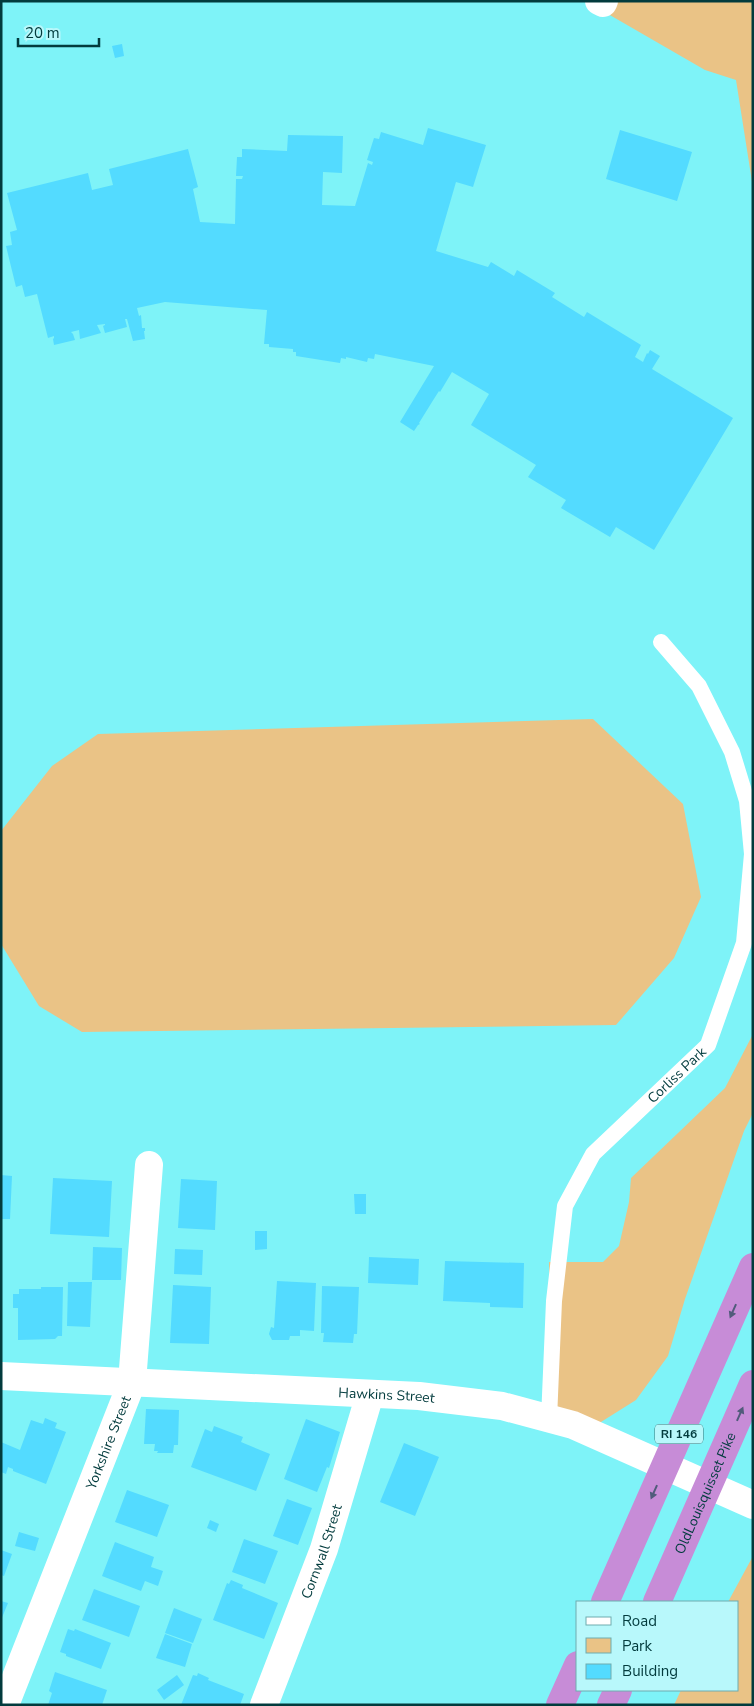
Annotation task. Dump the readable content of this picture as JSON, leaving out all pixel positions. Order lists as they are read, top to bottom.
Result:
{
  "streets": {
    "highway": ["RI 146", "OldLouisquisset Pike"],
    "street": ["Hawkins Street", "Yorkshire Street", "Cornwall Street"],
    "lane": ["Corliss Park"]
  },
  "crossings": [
    ["Corliss Park", "Hawkins Street"],
    ["Hawkins Street", "Yorkshire Street"],
    ["Hawkins Street", "Cornwall Street"]
  ],
  "legend": ["Road", "Park", "Building"],
  "scale_bar": "20 m"
}
